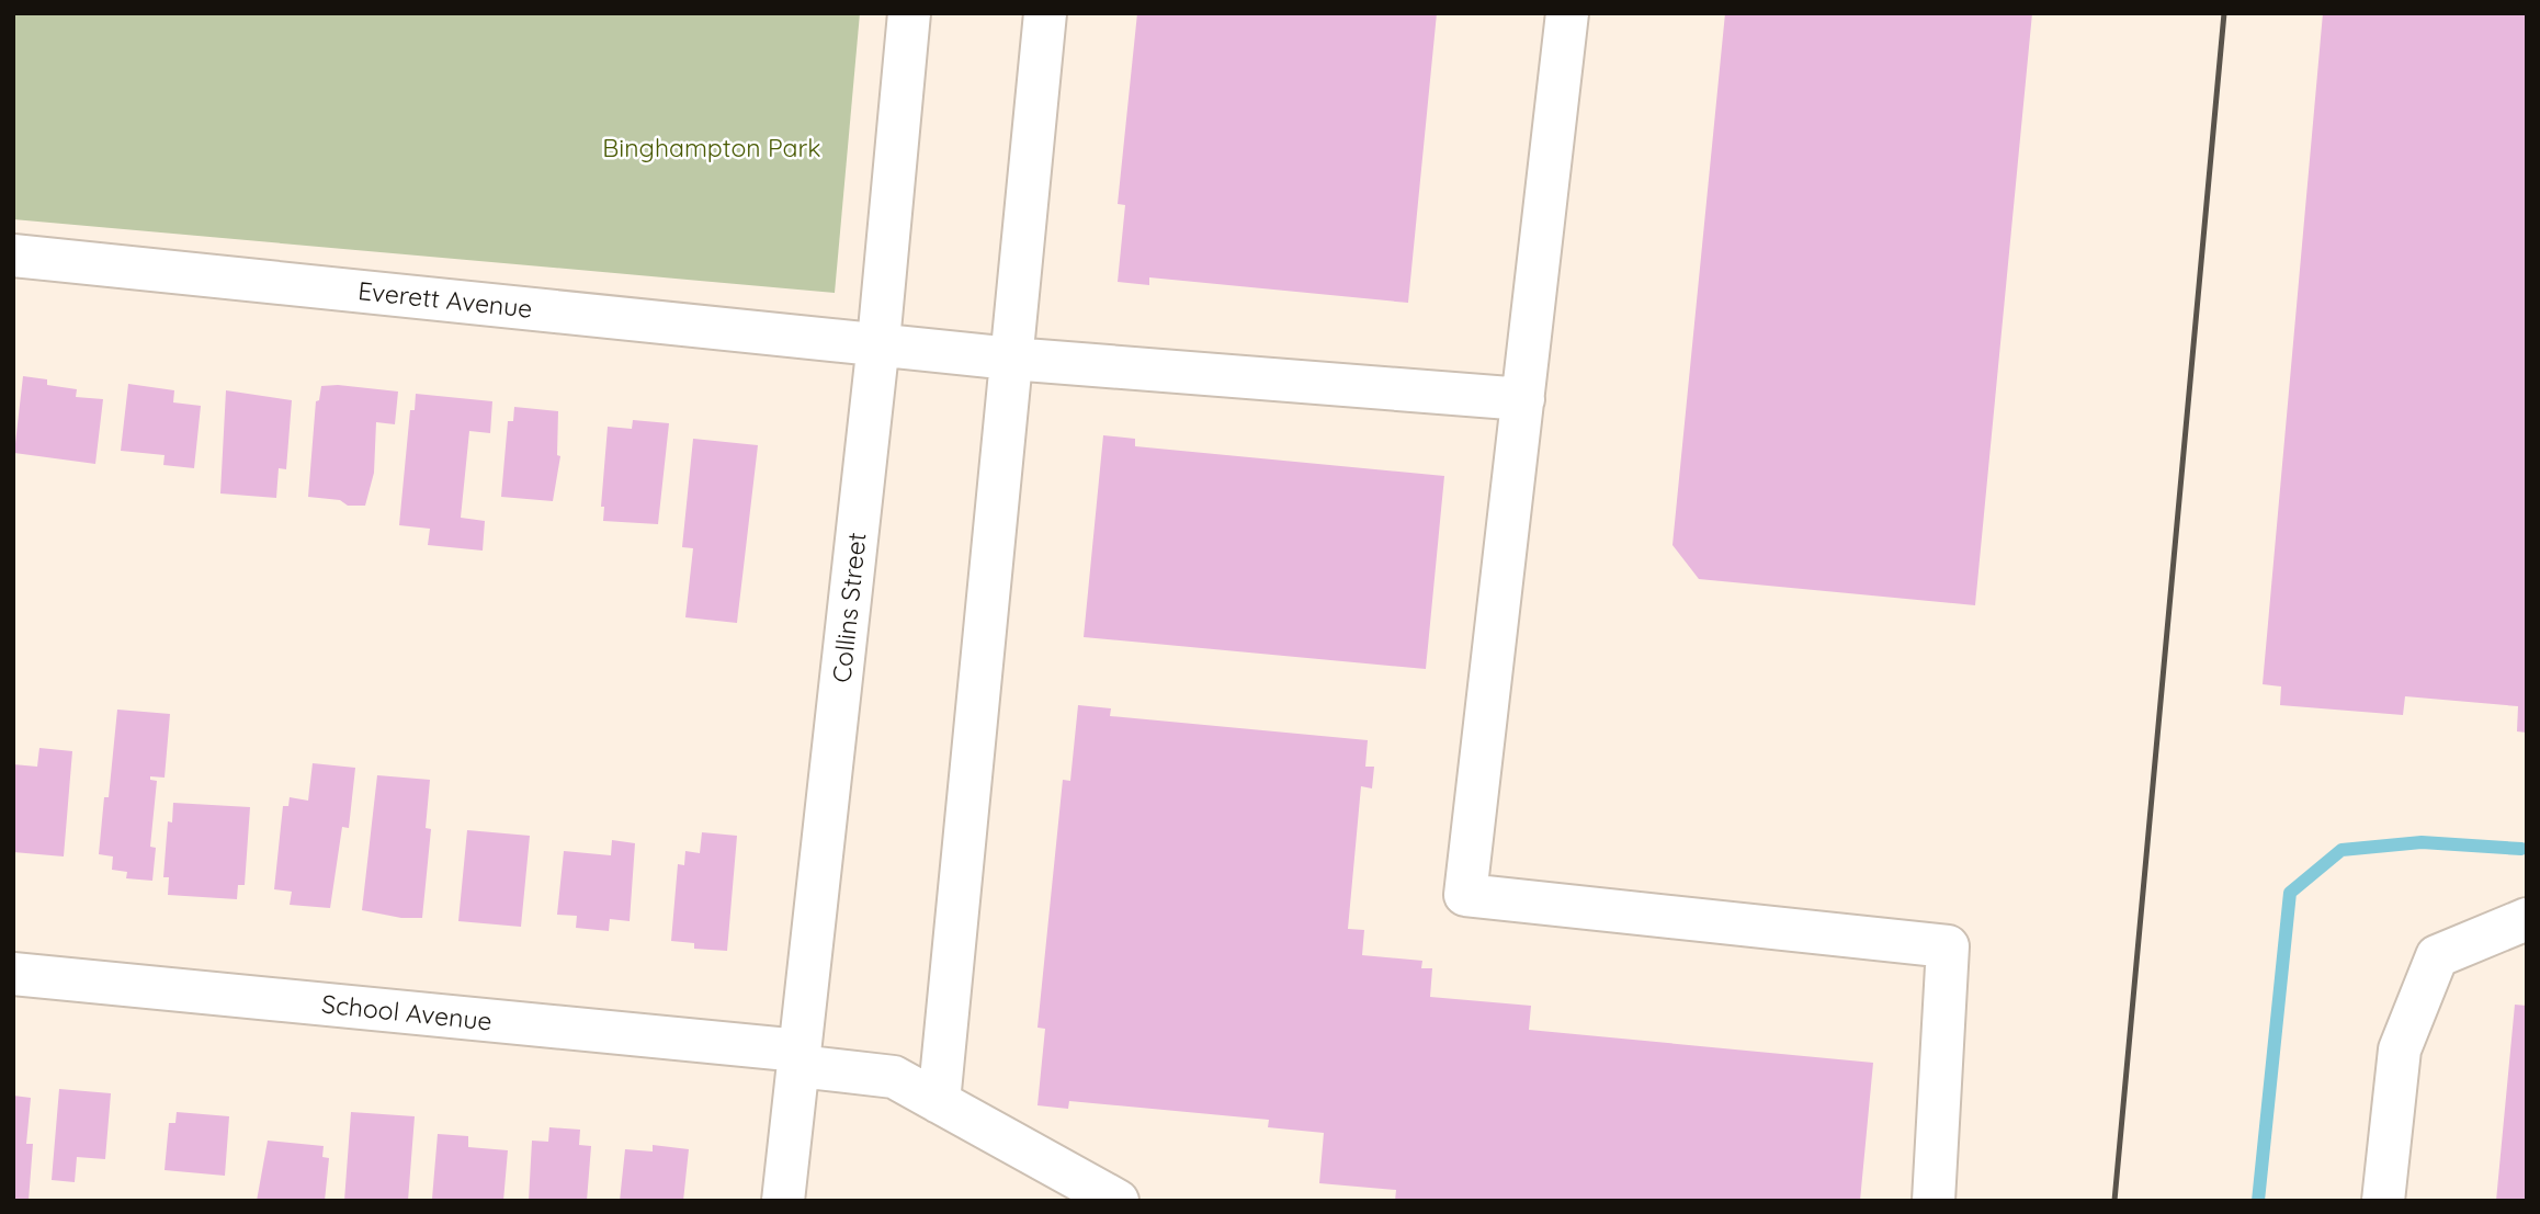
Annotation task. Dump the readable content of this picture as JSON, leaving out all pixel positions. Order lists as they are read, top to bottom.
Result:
{
  "streets": {
    "street": ["Everett Avenue", "Collins Street", "School Avenue"]
  },
  "crossings": [
    ["Everett Avenue", "Collins Street"],
    ["Collins Street", "School Avenue"]
  ],
  "parks": ["Binghampton Park"]
}
